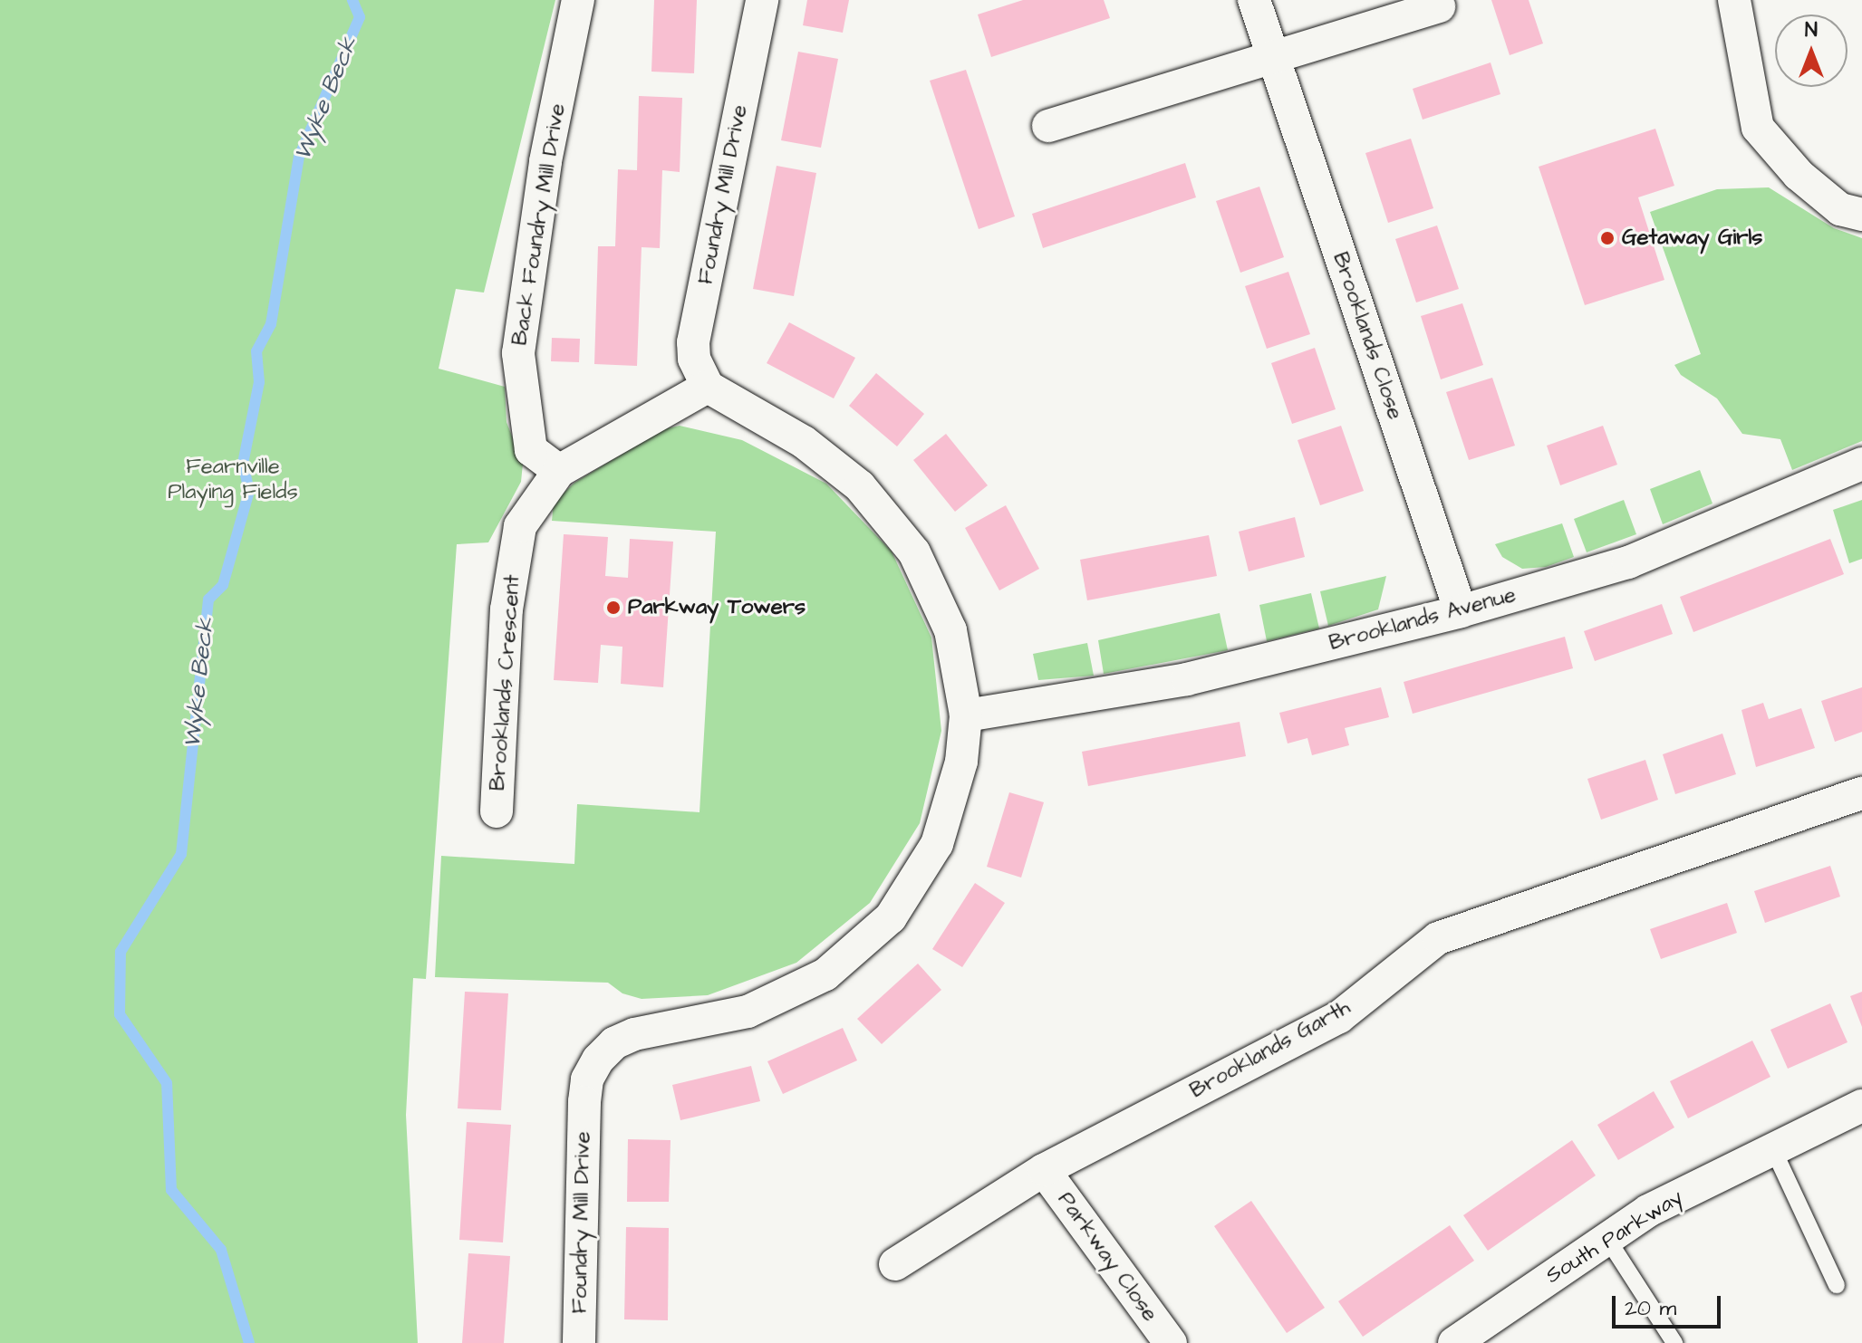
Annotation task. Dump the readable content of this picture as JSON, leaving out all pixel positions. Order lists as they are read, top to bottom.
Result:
{
  "streets": {
    "street": [
      "Foundry Mill Drive",
      "Back Foundry Mill Drive",
      "Brooklands Close",
      "Brooklands Avenue",
      "Brooklands Crescent",
      "Brooklands Garth",
      "South Parkway",
      "Parkway Close"
    ]
  },
  "crossings": [
    ["Foundry Mill Drive", "Brooklands Avenue"],
    ["Foundry Mill Drive", "Brooklands Crescent"],
    ["Back Foundry Mill Drive", "Brooklands Crescent"],
    ["Brooklands Close", "Brooklands Avenue"],
    ["Brooklands Garth", "Parkway Close"]
  ],
  "water": ["Wyke Beck"],
  "parks": ["Fearnville Playing Fields"],
  "places": ["Getaway Girls", "Parkway Towers"],
  "scale_bar": "20 m",
  "north": "top"
}
